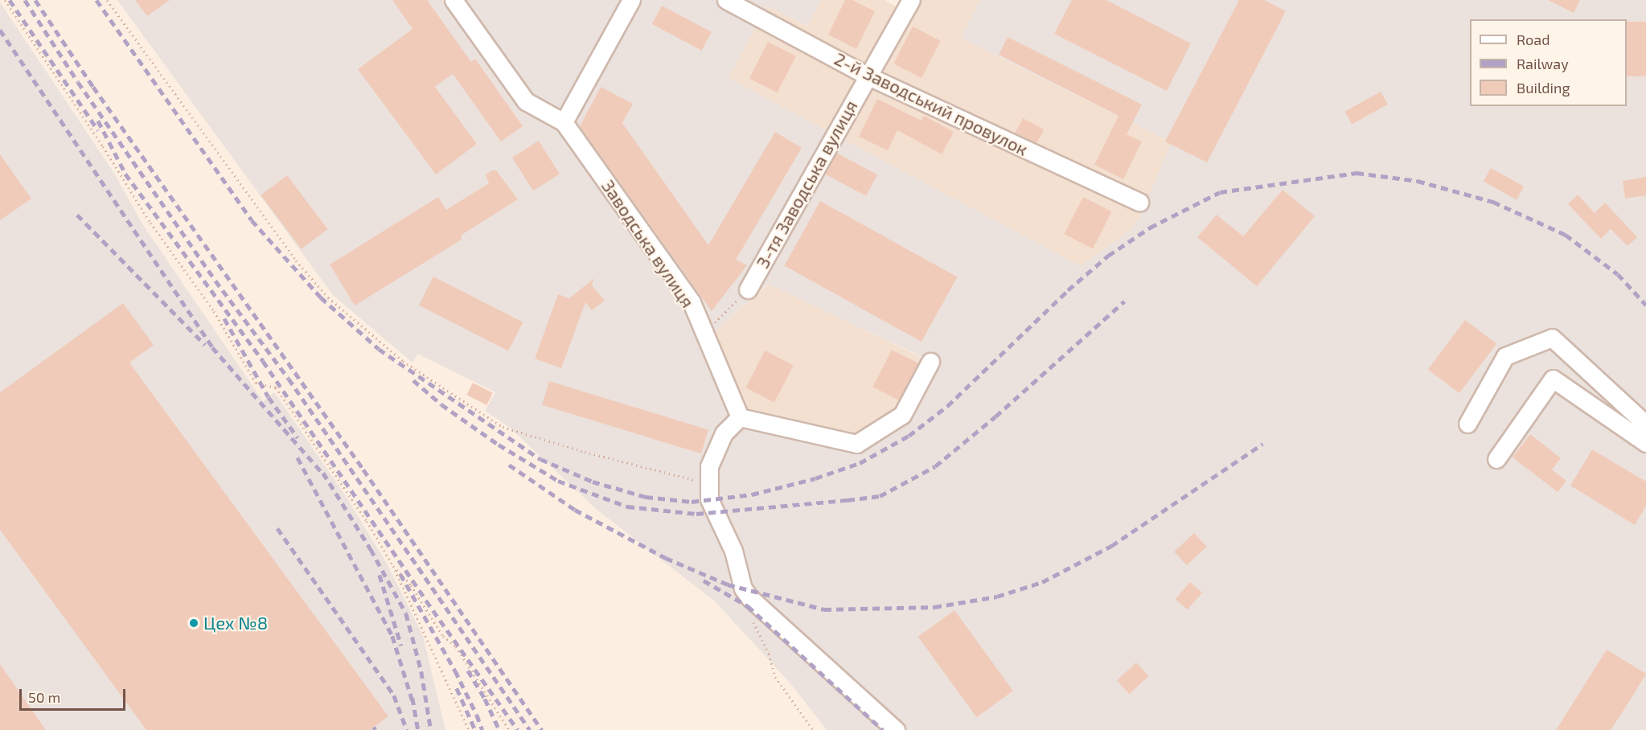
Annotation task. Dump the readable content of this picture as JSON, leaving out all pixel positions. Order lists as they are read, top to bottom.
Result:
{
  "streets": {
    "street": ["2-й Заводський провулок", "3-тя Заводська вулиця", "Заводська вулиця"]
  },
  "crossings": [
    ["2-й Заводський провулок", "3-тя Заводська вулиця"],
    ["3-тя Заводська вулиця", "Заводська вулиця"]
  ],
  "places": ["Цех №8"],
  "legend": ["Road", "Railway", "Building"],
  "scale_bar": "50 m"
}
